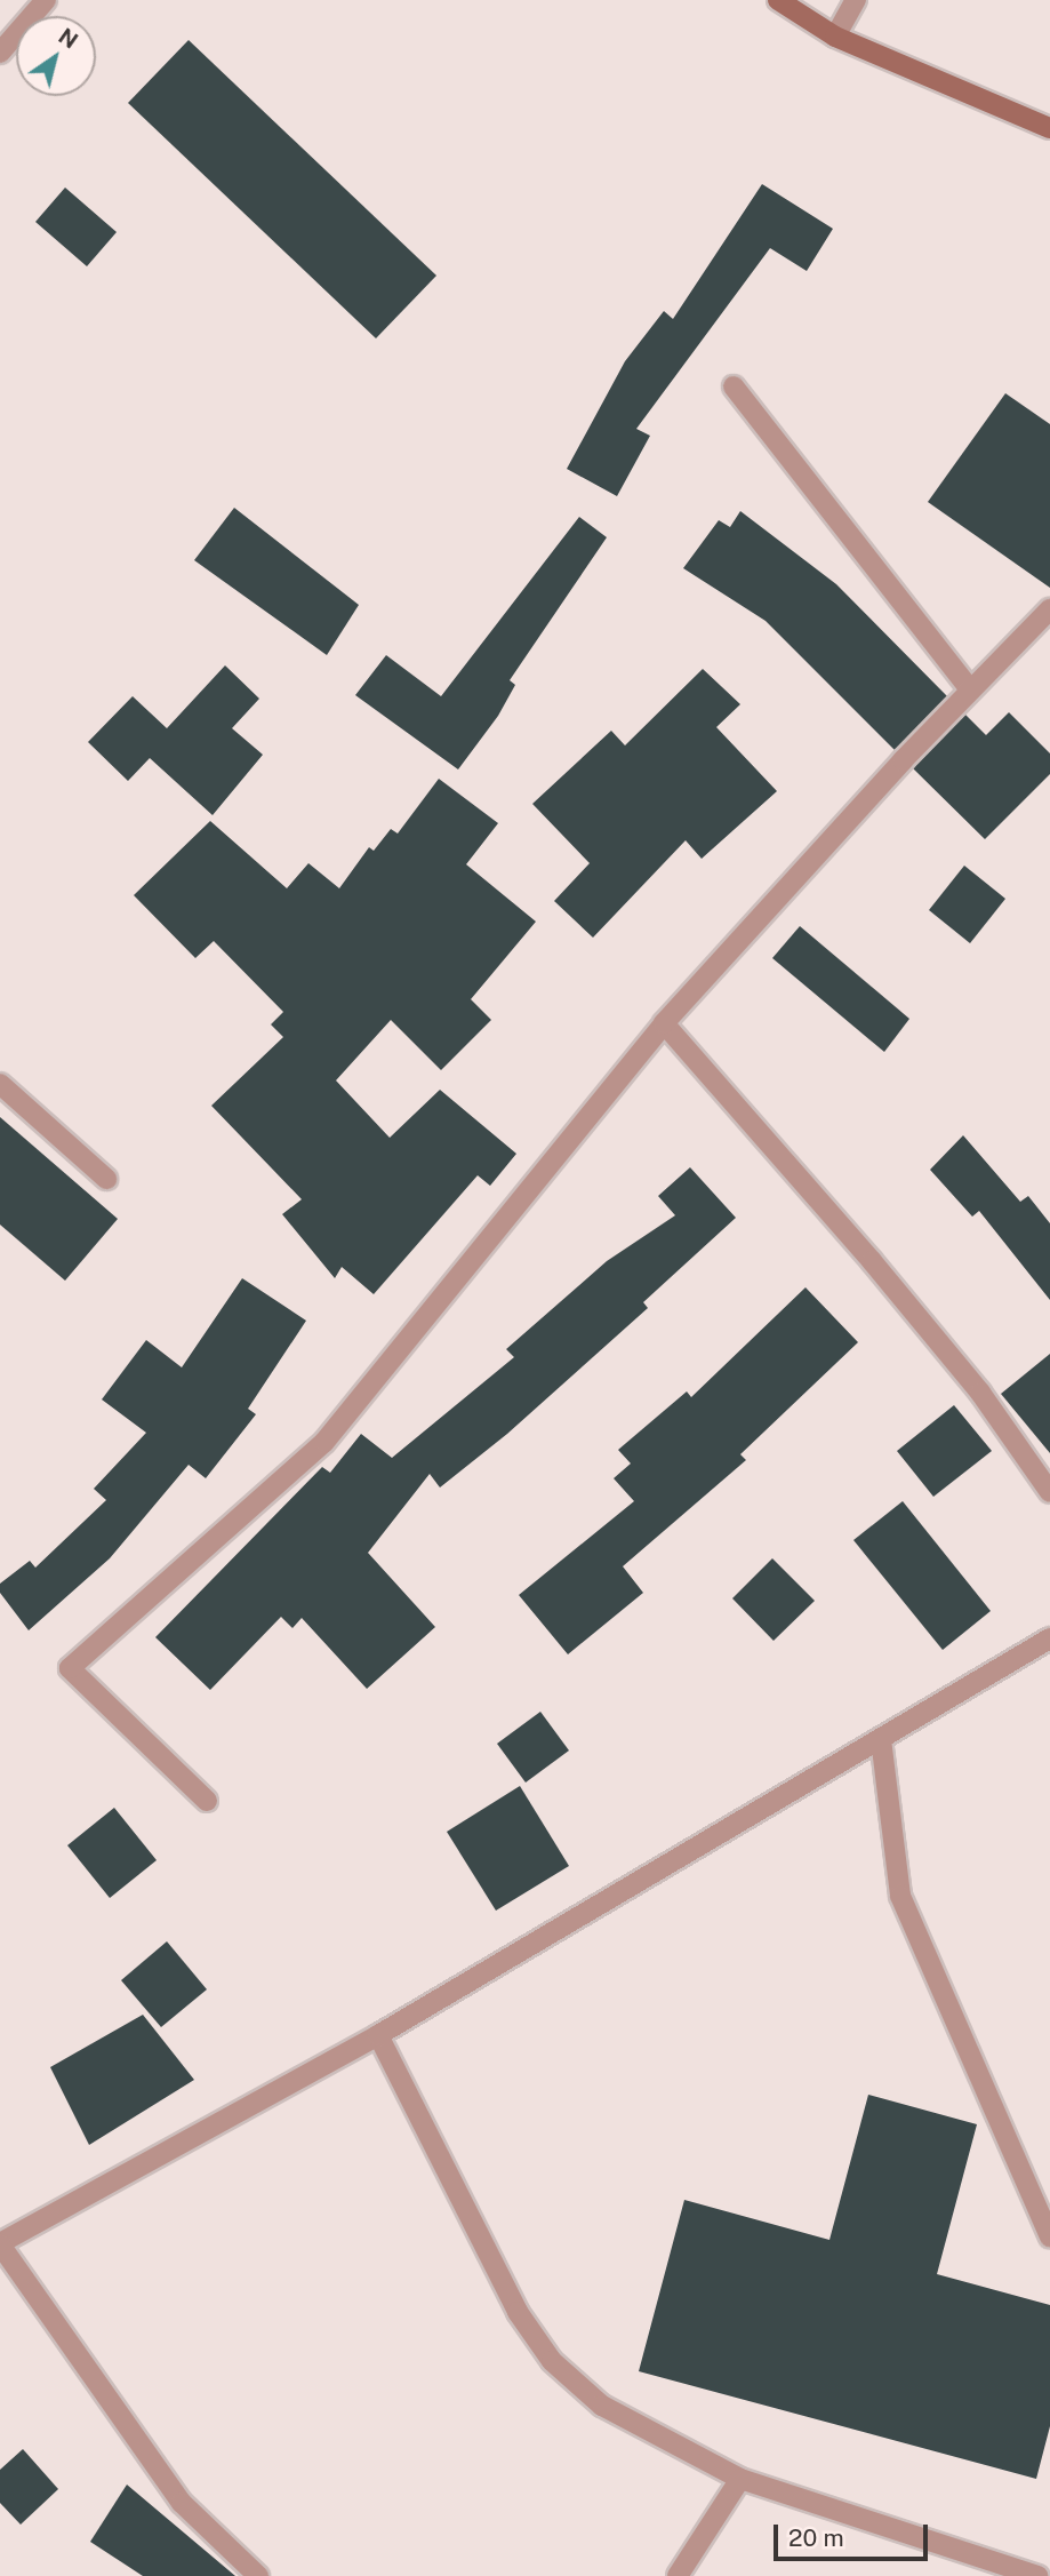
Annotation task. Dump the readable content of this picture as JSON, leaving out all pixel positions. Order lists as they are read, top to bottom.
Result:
{
  "scale_bar": "20 m",
  "north": "top right"
}
